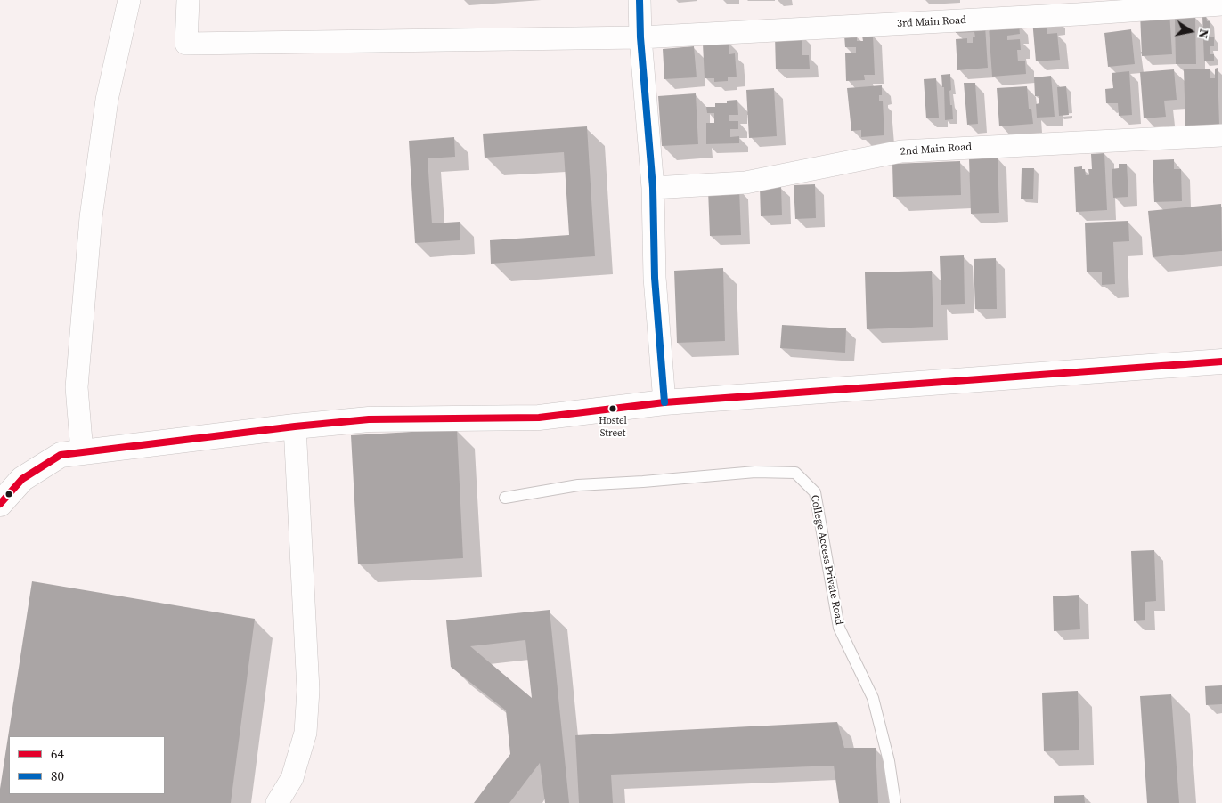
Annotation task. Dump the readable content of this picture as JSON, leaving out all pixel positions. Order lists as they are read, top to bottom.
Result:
{
  "streets": {
    "street": ["3rd Main Road", "2nd Main Road"],
    "lane": ["College Access Private Road"]
  },
  "places": ["Hostel Street"],
  "lines": ["transit line 80", "transit line 64"],
  "legend": ["64", "80"],
  "north": "right"
}
